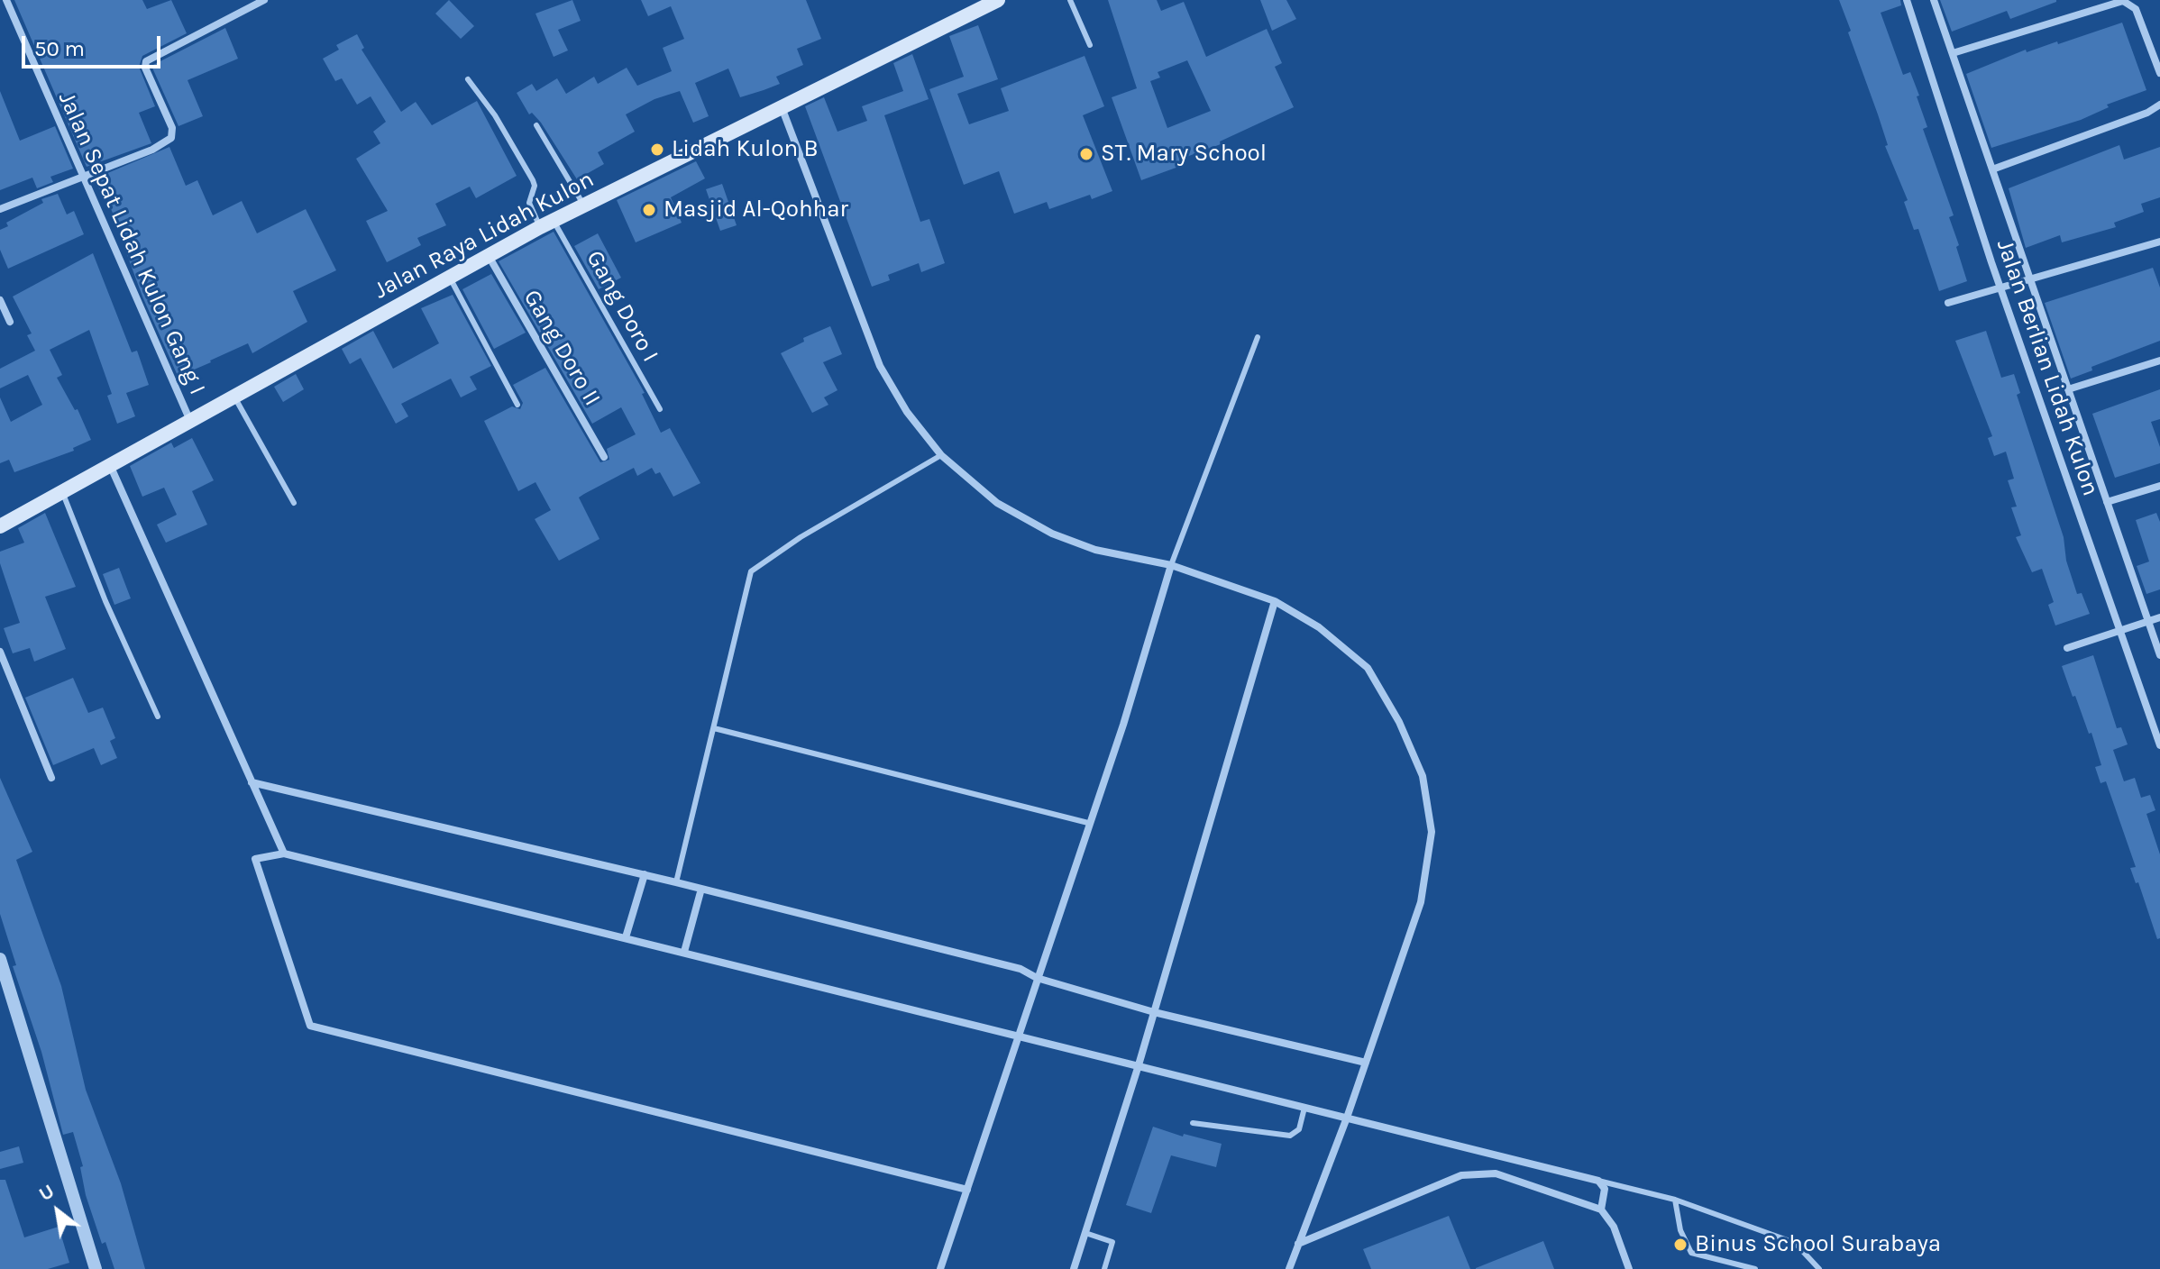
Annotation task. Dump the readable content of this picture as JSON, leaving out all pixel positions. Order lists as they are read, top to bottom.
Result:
{
  "streets": {
    "main road": ["Jalan Raya Lidah Kulon"],
    "street": ["Jalan Sepat Lidah Kulon Gang I", "Gang Doro II", "Jalan Berlian Lidah Kulon"],
    "lane": ["Gang Doro I"]
  },
  "crossings": [
    ["Jalan Raya Lidah Kulon", "Jalan Sepat Lidah Kulon Gang I"],
    ["Jalan Raya Lidah Kulon", "Gang Doro I"],
    ["Jalan Raya Lidah Kulon", "Gang Doro II"]
  ],
  "places": [
    "Lidah Kulon B",
    "ST. Mary School",
    "Masjid Al-Qohhar",
    "Binus School Surabaya"
  ],
  "scale_bar": "50 m",
  "north": "top left"
}
